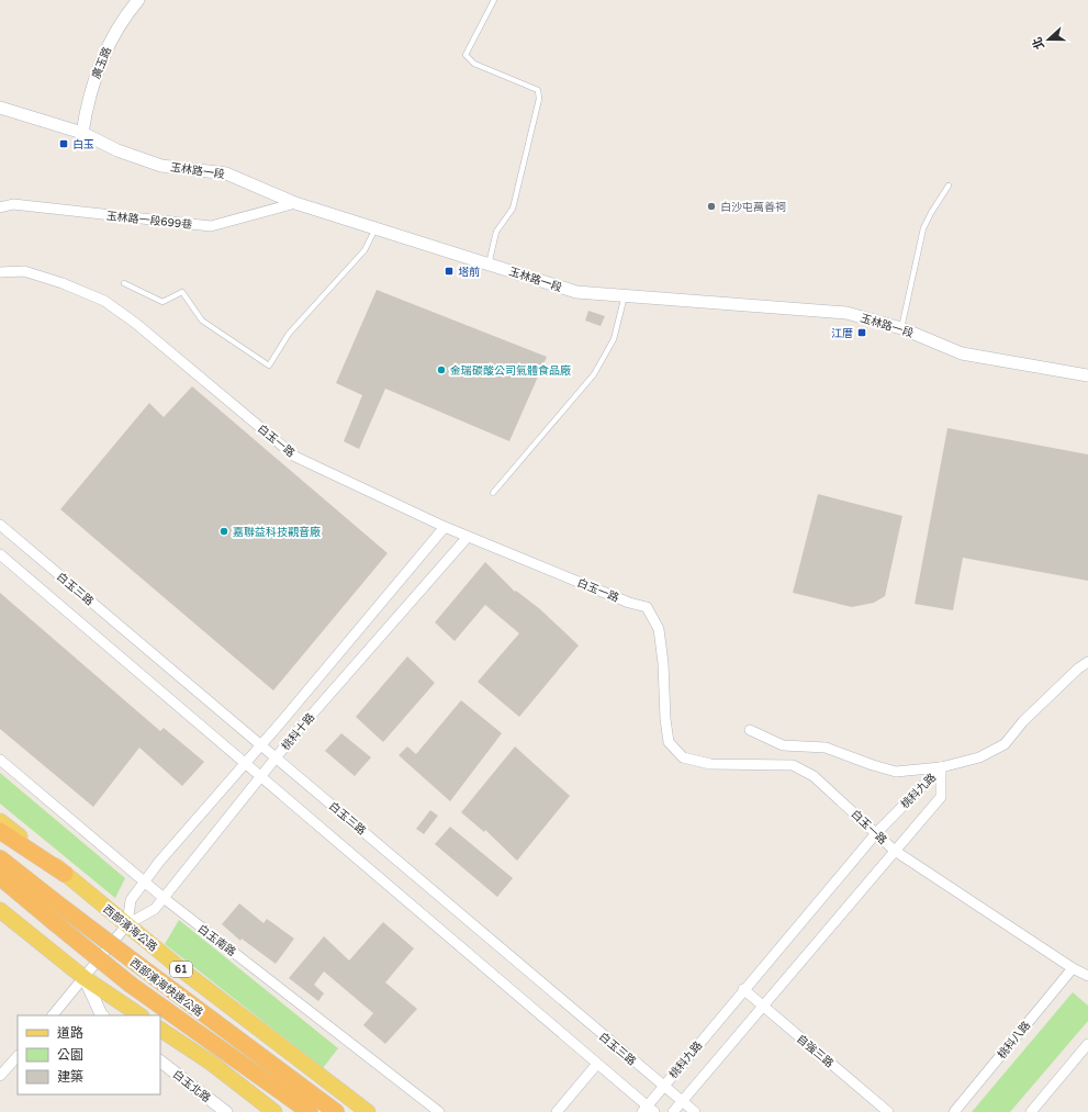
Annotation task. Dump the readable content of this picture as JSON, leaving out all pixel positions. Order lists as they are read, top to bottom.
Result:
{
  "streets": {
    "highway": ["61", "西部濱海快速公路"],
    "main road": ["西部濱海公路"],
    "street": [
      "廣玉路",
      "玉林路一段",
      "玉林路一段699巷",
      "白玉一路",
      "白玉三路",
      "桃科十路",
      "桃科九路",
      "白玉南路",
      "桃科八路",
      "自強三路",
      "白玉北路"
    ]
  },
  "crossings": [
    ["廣玉路", "玉林路一段"],
    ["玉林路一段", "玉林路一段699巷"],
    ["白玉一路", "桃科十路"],
    ["白玉一路", "桃科九路"],
    ["白玉一路", "桃科八路"],
    ["白玉三路", "桃科十路"],
    ["白玉三路", "桃科九路"],
    ["桃科十路", "西部濱海公路"],
    ["桃科十路", "白玉南路"],
    ["桃科九路", "自強三路"]
  ],
  "places": {
    "transit": ["白玉", "塔前", "江厝"],
    "other": ["白沙屯萬善祠", "金瑞碳酸公司氣體食品廠", "嘉聯益科技觀音廠"]
  },
  "legend": ["道路", "公園", "建築"],
  "north": "left"
}
